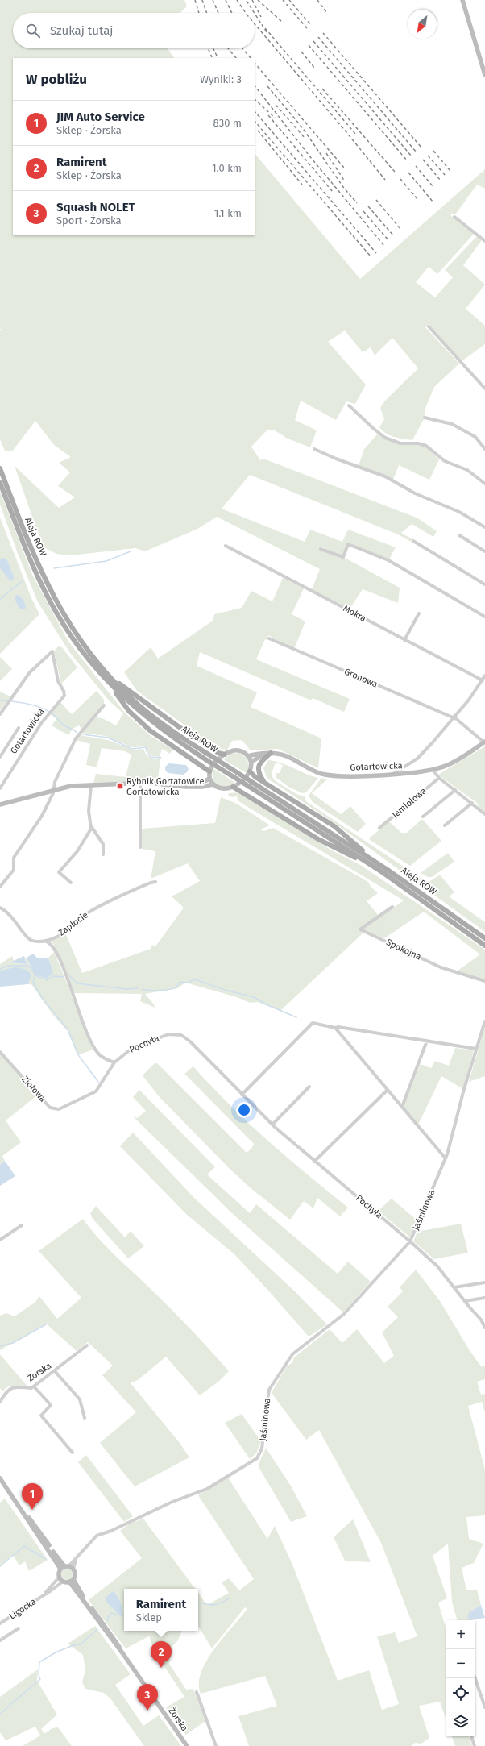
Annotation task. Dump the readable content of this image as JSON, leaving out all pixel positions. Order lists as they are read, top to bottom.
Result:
{
  "streets": {
    "main road": ["Aleja ROW"],
    "street": [
      "Mokra",
      "Gronowa",
      "Gotartowicka",
      "Jemiołowa",
      "Zapłocie",
      "Spokojna",
      "Pochyła",
      "Ziołowa",
      "Jaśminowa",
      "Żorska",
      "Ligocka"
    ]
  },
  "crossings": [
    ["Gronowa", "Gotartowicka"],
    ["Pochyła", "Ziołowa"],
    ["Pochyła", "Jaśminowa"],
    ["Jaśminowa", "Żorska"],
    ["Jaśminowa", "Ligocka"],
    ["Żorska", "Ligocka"]
  ],
  "places": {
    "transit": ["Rybnik Gortatowice Gortatowicka"]
  },
  "north": "bottom left",
  "page": {
    "search": "Szukaj tutaj",
    "heading": ["W pobliżu", "Wyniki: 3"],
    "list": [
      {
        "mark": "1",
        "name": "JIM Auto Service",
        "note": "Sklep · Żorska",
        "value": "830 m"
      },
      {
        "mark": "2",
        "name": "Ramirent",
        "note": "Sklep · Żorska",
        "value": "1.0 km"
      },
      {
        "mark": "3",
        "name": "Squash NOLET",
        "note": "Sport · Żorska",
        "value": "1.1 km"
      }
    ],
    "pins": ["1", "2", "3"],
    "popup": ["Ramirent", "Sklep"],
    "map_buttons": ["+", "−"]
  }
}
